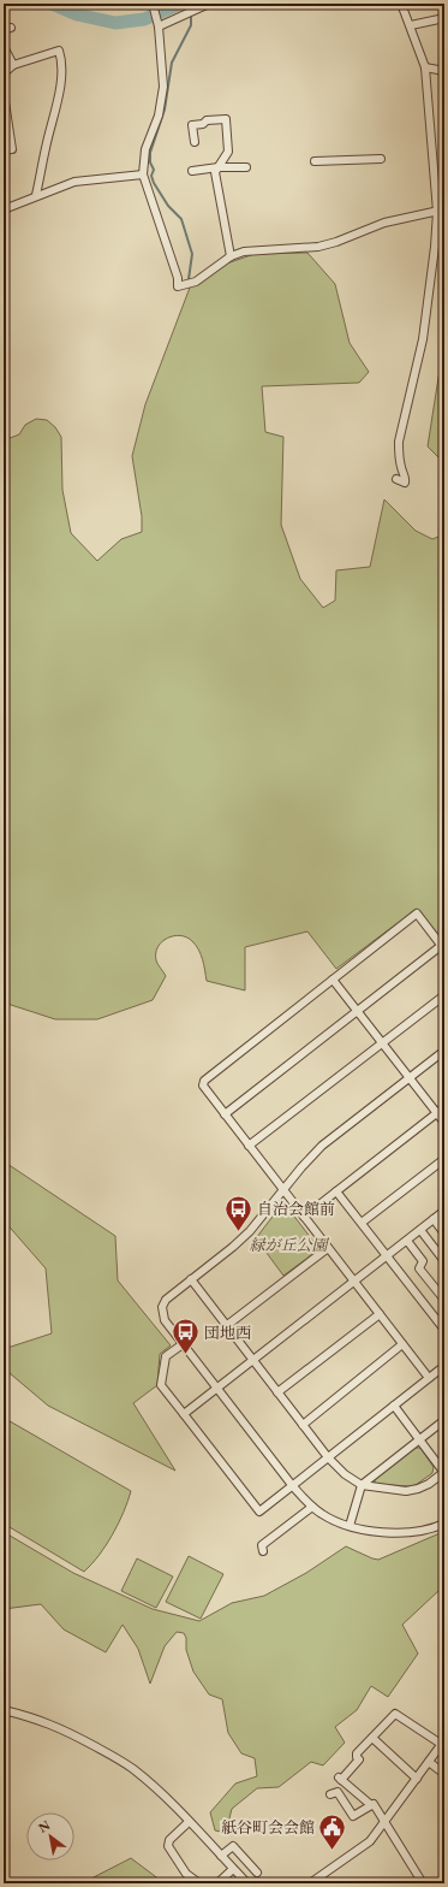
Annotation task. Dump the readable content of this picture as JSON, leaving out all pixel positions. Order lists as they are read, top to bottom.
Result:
{
  "parks": ["緑が丘公園"],
  "places": {
    "bus stop": ["自治会館前", "団地西"],
    "public building": ["紙谷町会会館"]
  },
  "north": "top left"
}
